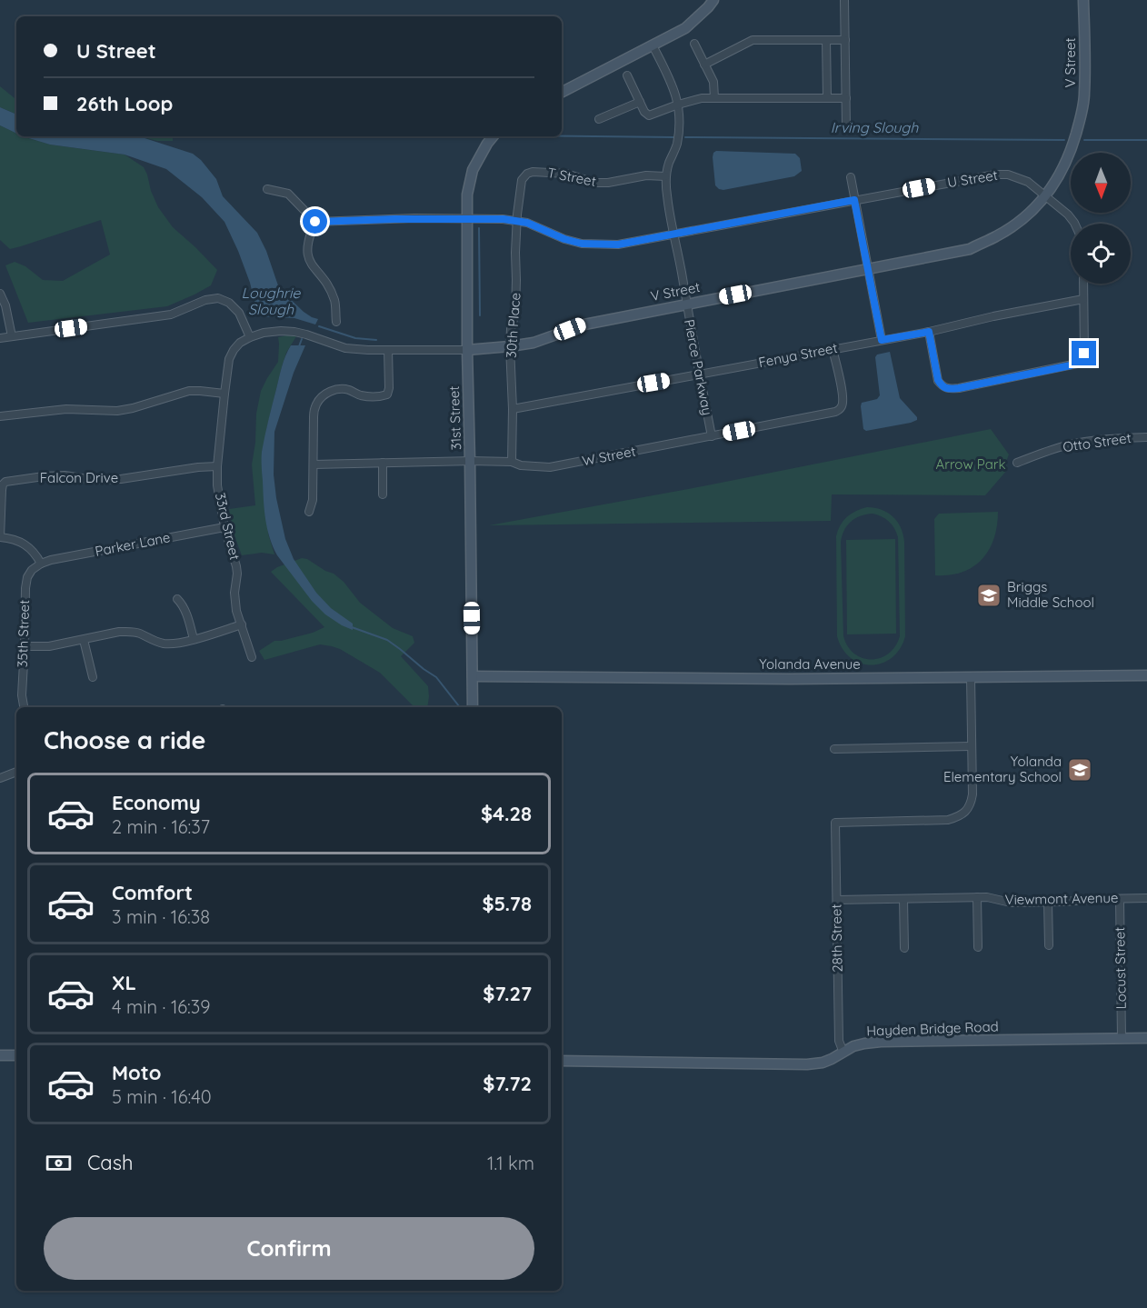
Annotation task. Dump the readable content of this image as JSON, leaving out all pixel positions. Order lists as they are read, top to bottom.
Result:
{
  "streets": {
    "street": [
      "V Street",
      "T Street",
      "U Street",
      "30th Place",
      "Fenya Street",
      "Pierce Parkway",
      "31st Street",
      "Otto Street",
      "W Street",
      "Falcon Drive",
      "33rd Street",
      "Parker Lane",
      "35th Street",
      "Yolanda Avenue",
      "Viewmont Avenue",
      "28th Street",
      "Locust Street",
      "Hayden Bridge Road"
    ]
  },
  "crossings": [
    ["V Street", "U Street"],
    ["V Street", "30th Place"],
    ["V Street", "Pierce Parkway"],
    ["V Street", "31st Street"],
    ["V Street", "33rd Street"],
    ["T Street", "U Street"],
    ["T Street", "30th Place"],
    ["T Street", "Pierce Parkway"],
    ["U Street", "30th Place"],
    ["U Street", "Pierce Parkway"],
    ["U Street", "31st Street"],
    ["30th Place", "Fenya Street"],
    ["30th Place", "W Street"],
    ["Fenya Street", "Pierce Parkway"],
    ["Fenya Street", "W Street"],
    ["Pierce Parkway", "W Street"],
    ["31st Street", "W Street"],
    ["31st Street", "Yolanda Avenue"],
    ["Falcon Drive", "33rd Street"],
    ["33rd Street", "Parker Lane"],
    ["Parker Lane", "35th Street"],
    ["Viewmont Avenue", "28th Street"],
    ["Viewmont Avenue", "Locust Street"],
    ["28th Street", "Hayden Bridge Road"],
    ["Locust Street", "Hayden Bridge Road"]
  ],
  "water": ["Irving Slough", "Loughrie Slough"],
  "parks": ["Arrow Park"],
  "places": {
    "school or university": ["Briggs Middle School", "Yolanda Elementary School"]
  },
  "north": "bottom",
  "page": {
    "banner": ["U Street", "26th Loop"],
    "heading": "Choose a ride",
    "list": [
      {
        "name": "Economy",
        "note": "2 min · 16:37",
        "value": "$4.28"
      },
      {
        "name": "Comfort",
        "note": "3 min · 16:38",
        "value": "$5.78"
      },
      {
        "name": "XL",
        "note": "4 min · 16:39",
        "value": "$7.27"
      },
      {
        "name": "Moto",
        "note": "5 min · 16:40",
        "value": "$7.72"
      }
    ],
    "pay": ["Cash", "1.1 km"],
    "buttons": "Confirm"
  }
}
